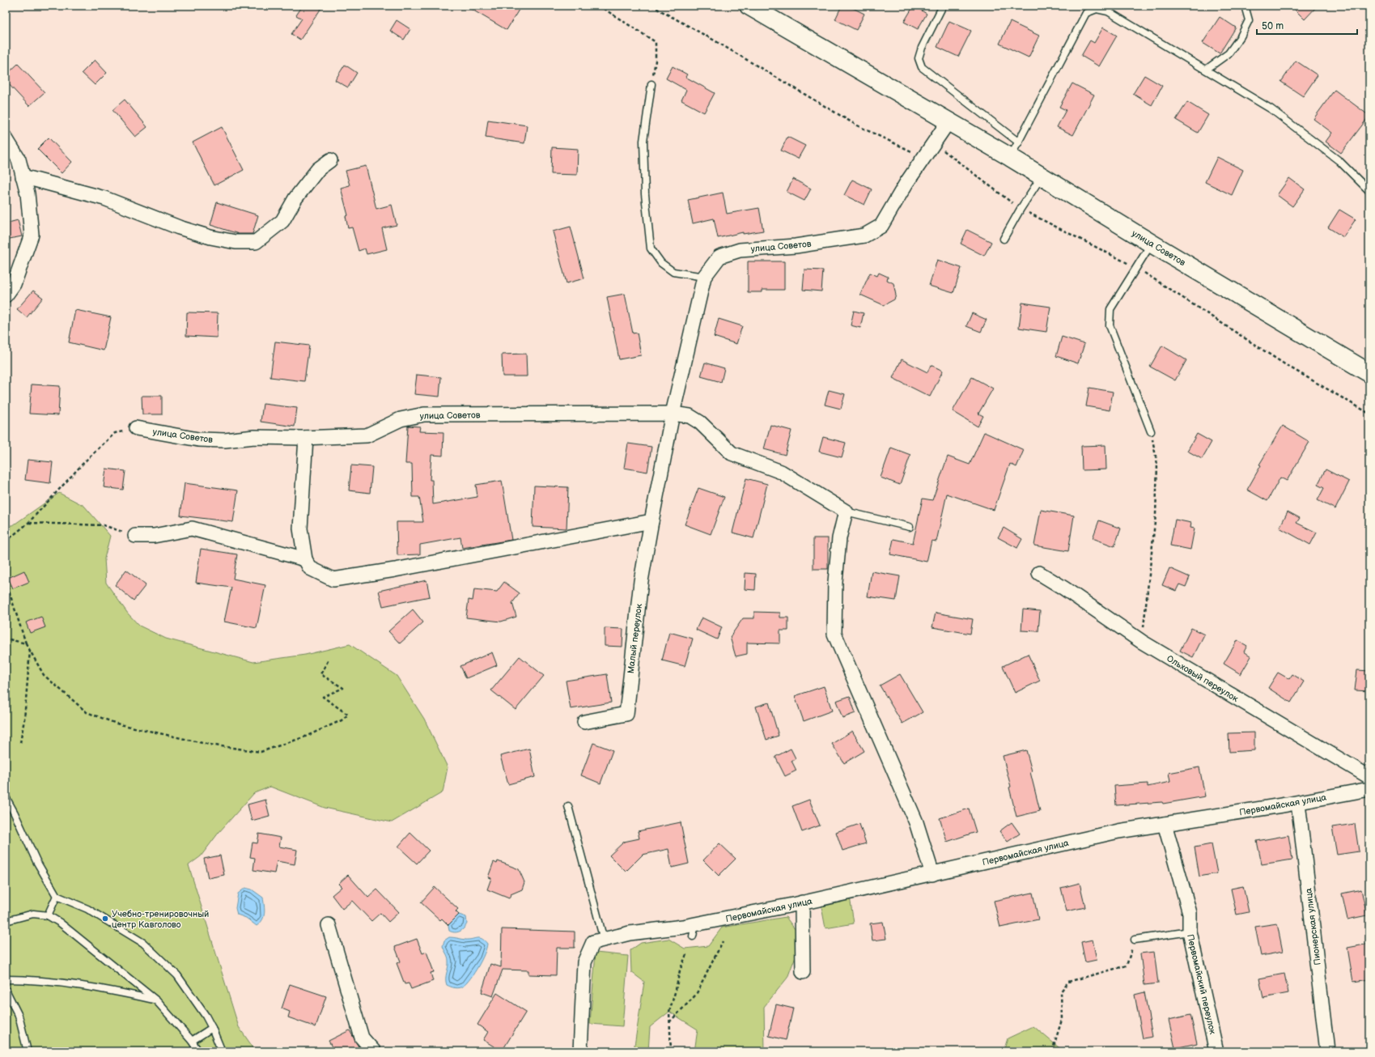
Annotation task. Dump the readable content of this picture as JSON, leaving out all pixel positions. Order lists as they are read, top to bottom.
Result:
{
  "streets": {
    "main road": ["улица Советов"],
    "street": [
      "Малый переулок",
      "Ольховый переулок",
      "Первомайская улица",
      "Пионерская улица",
      "Первомайский переулок"
    ]
  },
  "crossings": [
    ["улица Советов", "Малый переулок"],
    ["Первомайская улица", "Пионерская улица"],
    ["Первомайская улица", "Первомайский переулок"]
  ],
  "places": ["Учебно-тренировочный центр Кавголово"],
  "scale_bar": "50 m"
}
